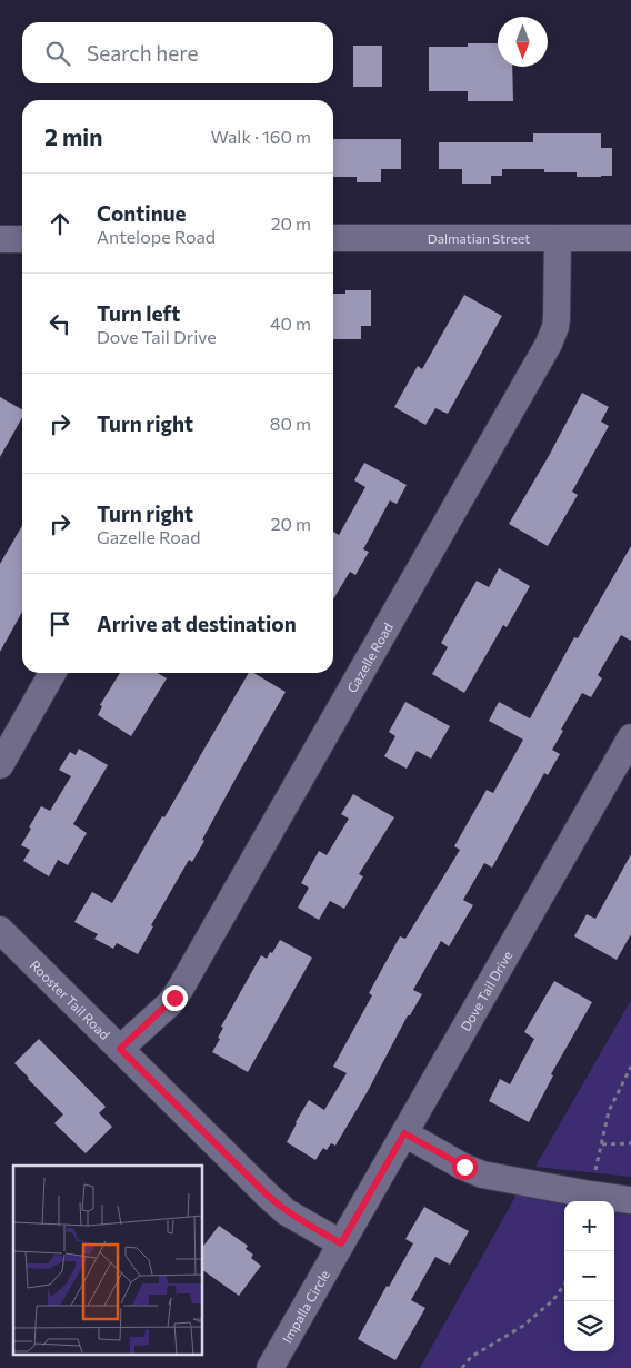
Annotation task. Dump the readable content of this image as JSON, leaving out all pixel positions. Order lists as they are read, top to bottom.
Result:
{
  "streets": {
    "street": [
      "Dalmatian Street",
      "Gazelle Road",
      "Dove Tail Drive",
      "Rooster Tail Road",
      "Impalla Circle"
    ]
  },
  "crossings": [
    ["Dalmatian Street", "Gazelle Road"],
    ["Gazelle Road", "Rooster Tail Road"],
    ["Dove Tail Drive", "Rooster Tail Road"],
    ["Dove Tail Drive", "Impalla Circle"],
    ["Rooster Tail Road", "Impalla Circle"]
  ],
  "north": "bottom",
  "page": {
    "search": "Search here",
    "heading": ["2 min", "Walk · 160 m"],
    "list": [
      ["Continue", "Antelope Road", "20 m"],
      ["Turn left", "Dove Tail Drive", "40 m"],
      ["Turn right", "80 m"],
      ["Turn right", "Gazelle Road", "20 m"],
      "Arrive at destination"
    ],
    "map_buttons": ["+", "−"]
  }
}
